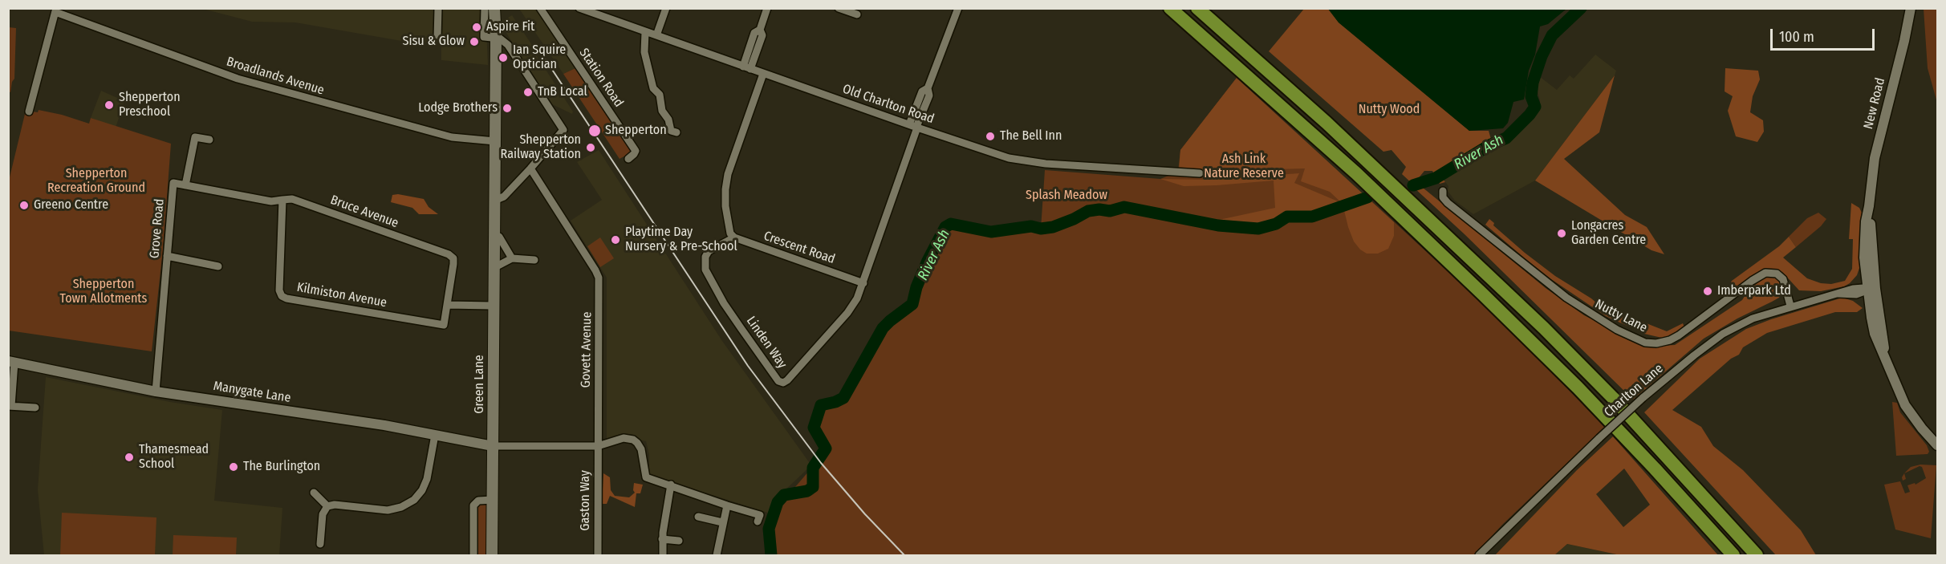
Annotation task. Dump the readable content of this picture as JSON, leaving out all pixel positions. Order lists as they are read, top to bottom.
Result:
{
  "streets": {
    "main road": ["Green Lane"],
    "street": [
      "Broadlands Avenue",
      "Station Road",
      "New Road",
      "Old Charlton Road",
      "Bruce Avenue",
      "Grove Road",
      "Crescent Road",
      "Kilmiston Avenue",
      "Nutty Lane",
      "Linden Way",
      "Govett Avenue",
      "Charlton Lane",
      "Manygate Lane",
      "Gaston Way"
    ]
  },
  "crossings": [
    ["Broadlands Avenue", "Green Lane"],
    ["New Road", "Charlton Lane"],
    ["Bruce Avenue", "Grove Road"],
    ["Bruce Avenue", "Kilmiston Avenue"],
    ["Grove Road", "Manygate Lane"],
    ["Crescent Road", "Linden Way"],
    ["Nutty Lane", "Charlton Lane"],
    ["Govett Avenue", "Gaston Way"],
    ["Green Lane", "Manygate Lane"]
  ],
  "water": ["River Ash"],
  "parks": [
    "Nutty Wood",
    "Ash Link Nature Reserve",
    "Shepperton Recreation Ground",
    "Splash Meadow",
    "Shepperton Town Allotments"
  ],
  "places": [
    "Aspire Fit",
    "Sisu & Glow",
    "Ian Squire Optician",
    "TnB Local",
    "Shepperton Preschool",
    "Lodge Brothers",
    "Shepperton",
    "The Bell Inn",
    "Shepperton Railway Station",
    "Greeno Centre",
    "Longacres Garden Centre",
    "Playtime Day Nursery & Pre-School",
    "Imberpark Ltd",
    "Thamesmead School",
    "The Burlington"
  ],
  "scale_bar": "100 m"
}
